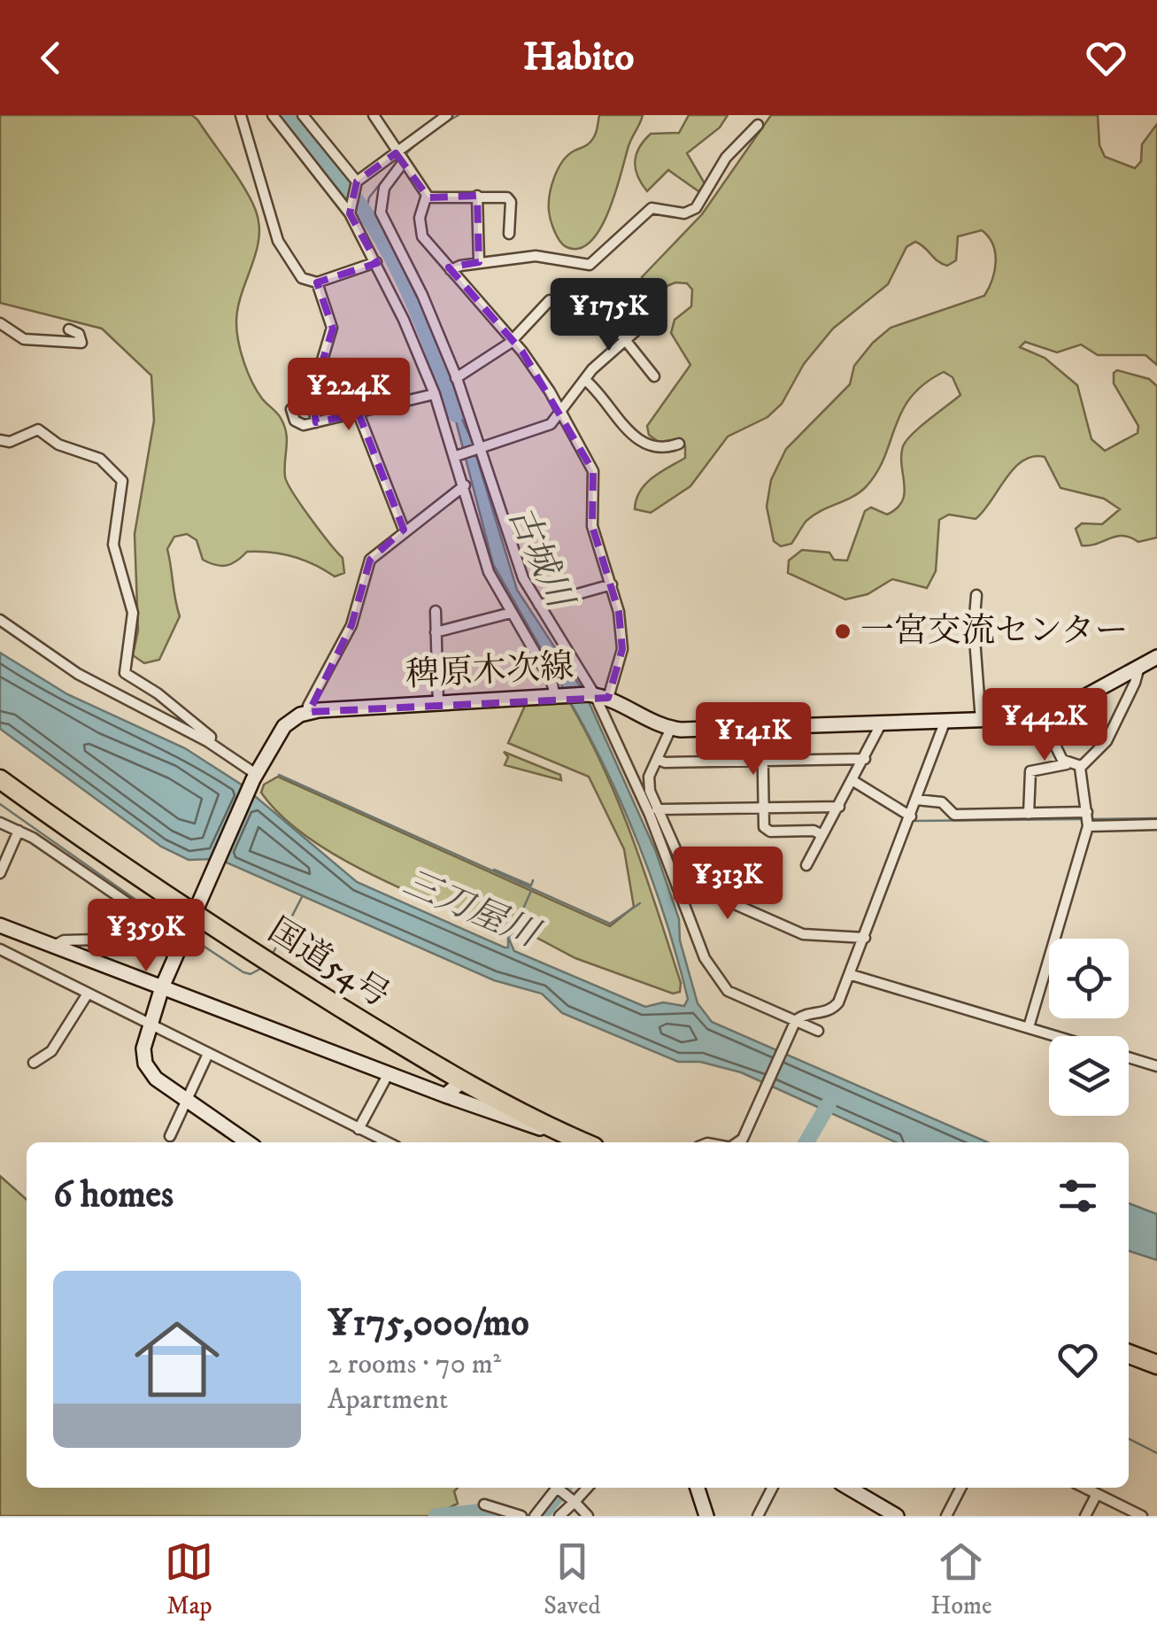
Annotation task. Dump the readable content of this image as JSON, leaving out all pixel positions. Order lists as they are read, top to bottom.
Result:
{
  "streets": {
    "highway": ["国道54号"],
    "main road": ["稗原木次線"]
  },
  "water": ["古城川", "三刀屋川"],
  "places": ["一宮交流センター"],
  "page": {
    "header": "Habito",
    "price": [
      "¥175K",
      "¥224K",
      "¥442K",
      "¥141K",
      "¥313K",
      "¥359K"
    ],
    "heading": "6 homes",
    "list": [
      {
        "name": "¥175,000/mo",
        "note": "2 rooms · 70 m² · Apartment"
      }
    ],
    "tabs": ["Map", "Saved", "Home"]
  }
}
